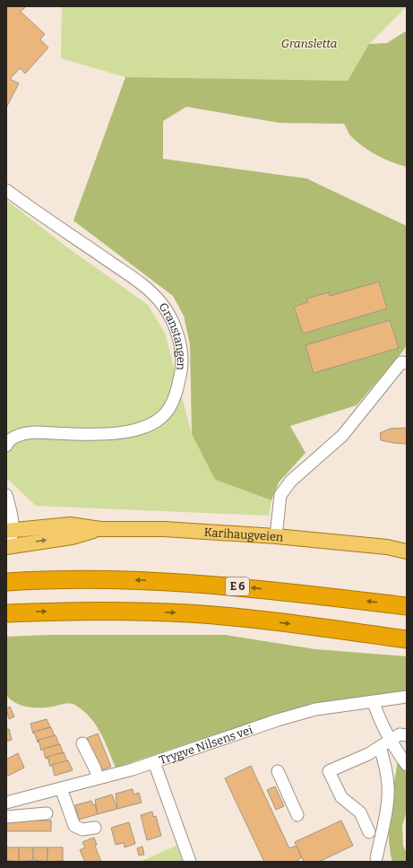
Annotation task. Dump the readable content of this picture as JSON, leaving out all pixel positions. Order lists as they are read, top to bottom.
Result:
{
  "streets": {
    "highway": ["E 6"],
    "main road": ["Karihaugveien"],
    "street": ["Granstangen", "Trygve Nilsens vei"]
  },
  "parks": ["Gransletta"]
}
